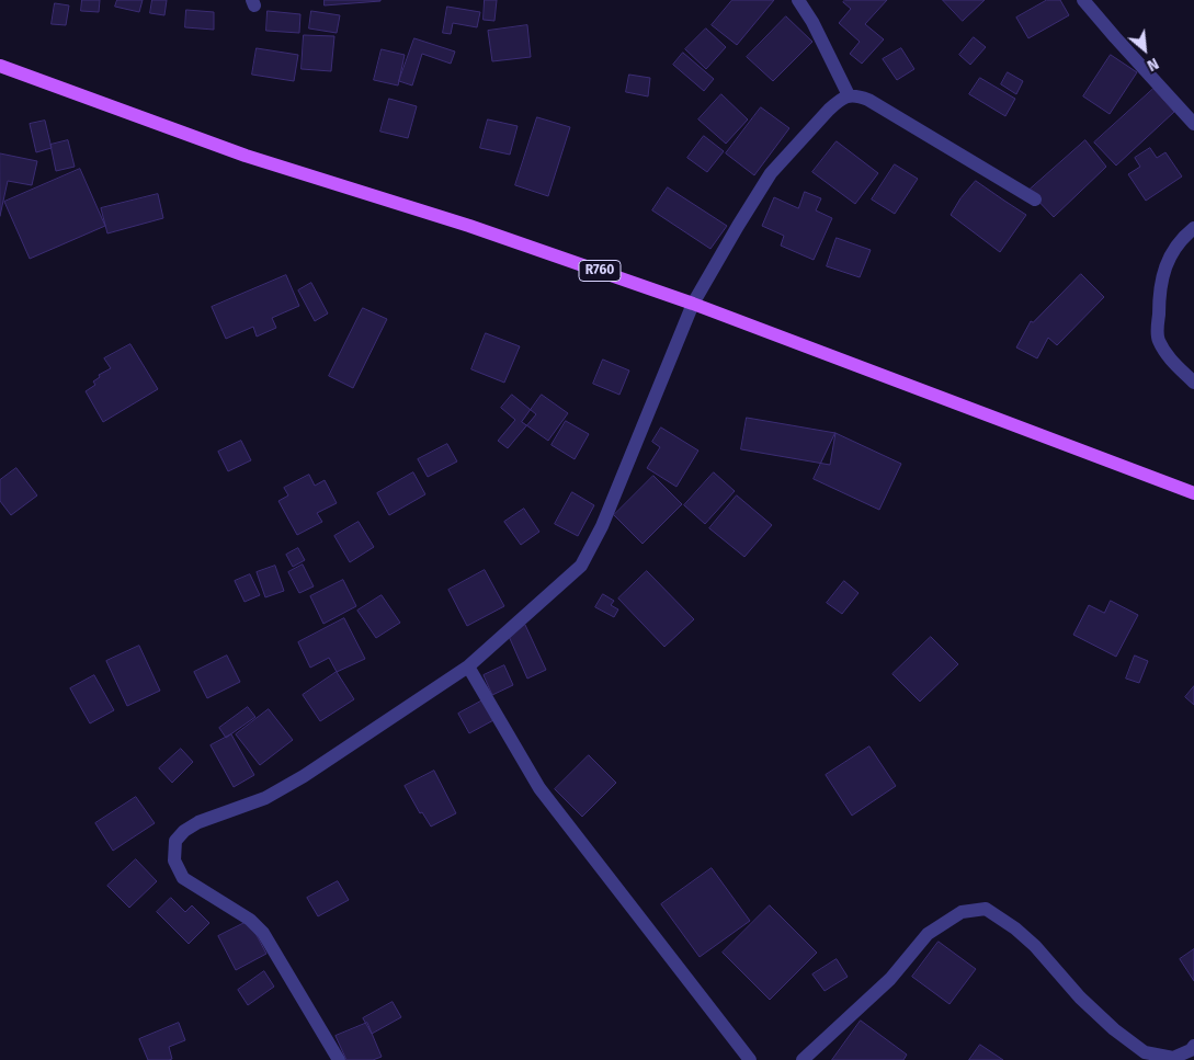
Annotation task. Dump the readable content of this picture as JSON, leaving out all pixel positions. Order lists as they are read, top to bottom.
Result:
{
  "streets": {
    "main road": ["R760"]
  },
  "north": "bottom right"
}
